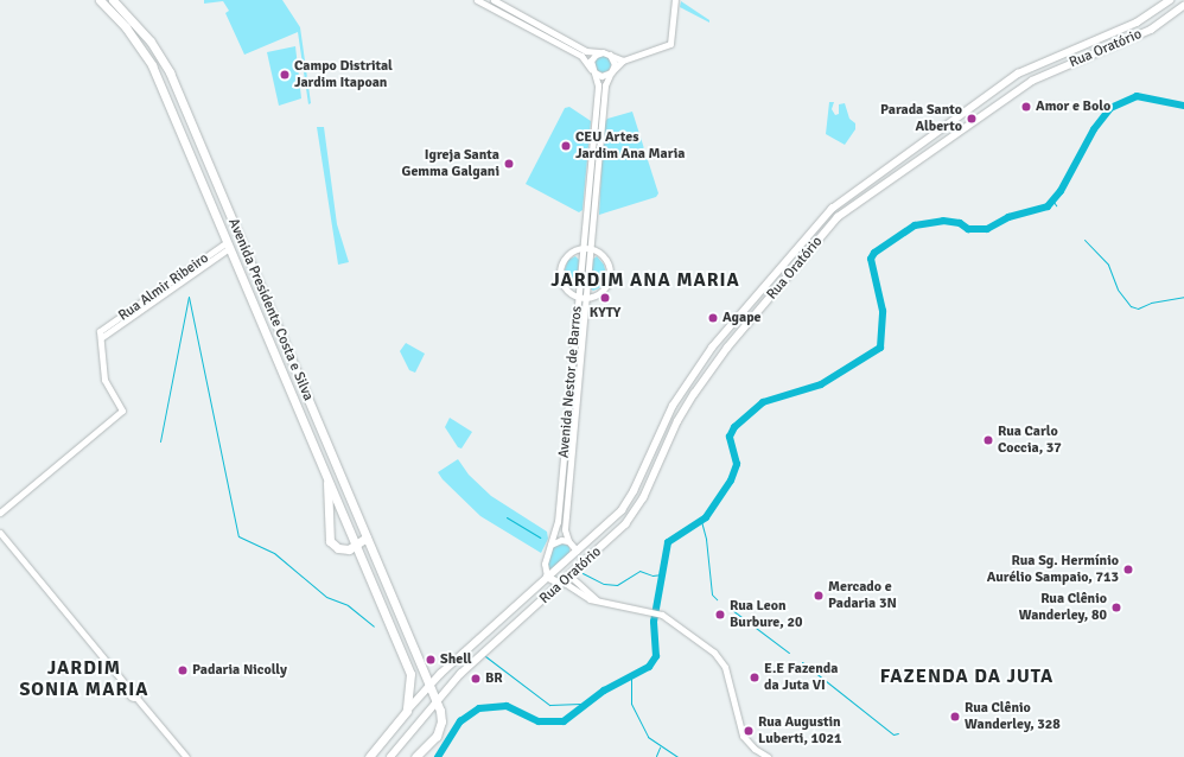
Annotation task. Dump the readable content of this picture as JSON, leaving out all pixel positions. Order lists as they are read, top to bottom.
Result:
{
  "streets": {
    "highway": ["Avenida Presidente Costa e Silva"],
    "main road": ["Rua Oratório"],
    "street": ["Rua Almir Ribeiro", "Avenida Nestor de Barros"]
  },
  "crossings": [
    ["Rua Oratório", "Avenida Presidente Costa e Silva"],
    ["Rua Oratório", "Avenida Nestor de Barros"],
    ["Rua Almir Ribeiro", "Avenida Presidente Costa e Silva"]
  ],
  "districts": ["JARDIM ANA MARIA", "JARDIM SONIA MARIA", "FAZENDA DA JUTA"],
  "places": [
    "Campo Distrital Jardim Itapoan",
    "Amor e Bolo",
    "Parada Santo Alberto",
    "CEU Artes Jardim Ana Maria",
    "Igreja Santa Gemma Galgani",
    "KYTY",
    "Agape",
    "Rua Carlo Coccia, 37",
    "Rua Sg. Hermínio Aurélio Sampaio, 713",
    "Mercado e Padaria 3N",
    "Rua Clênio Wanderley, 80",
    "Rua Leon Burbure, 20",
    "Shell",
    "Padaria Nicolly",
    "E.E Fazenda da Juta VI",
    "BR",
    "Rua Clênio Wanderley, 328",
    "Rua Augustin Luberti, 1021"
  ]
}
